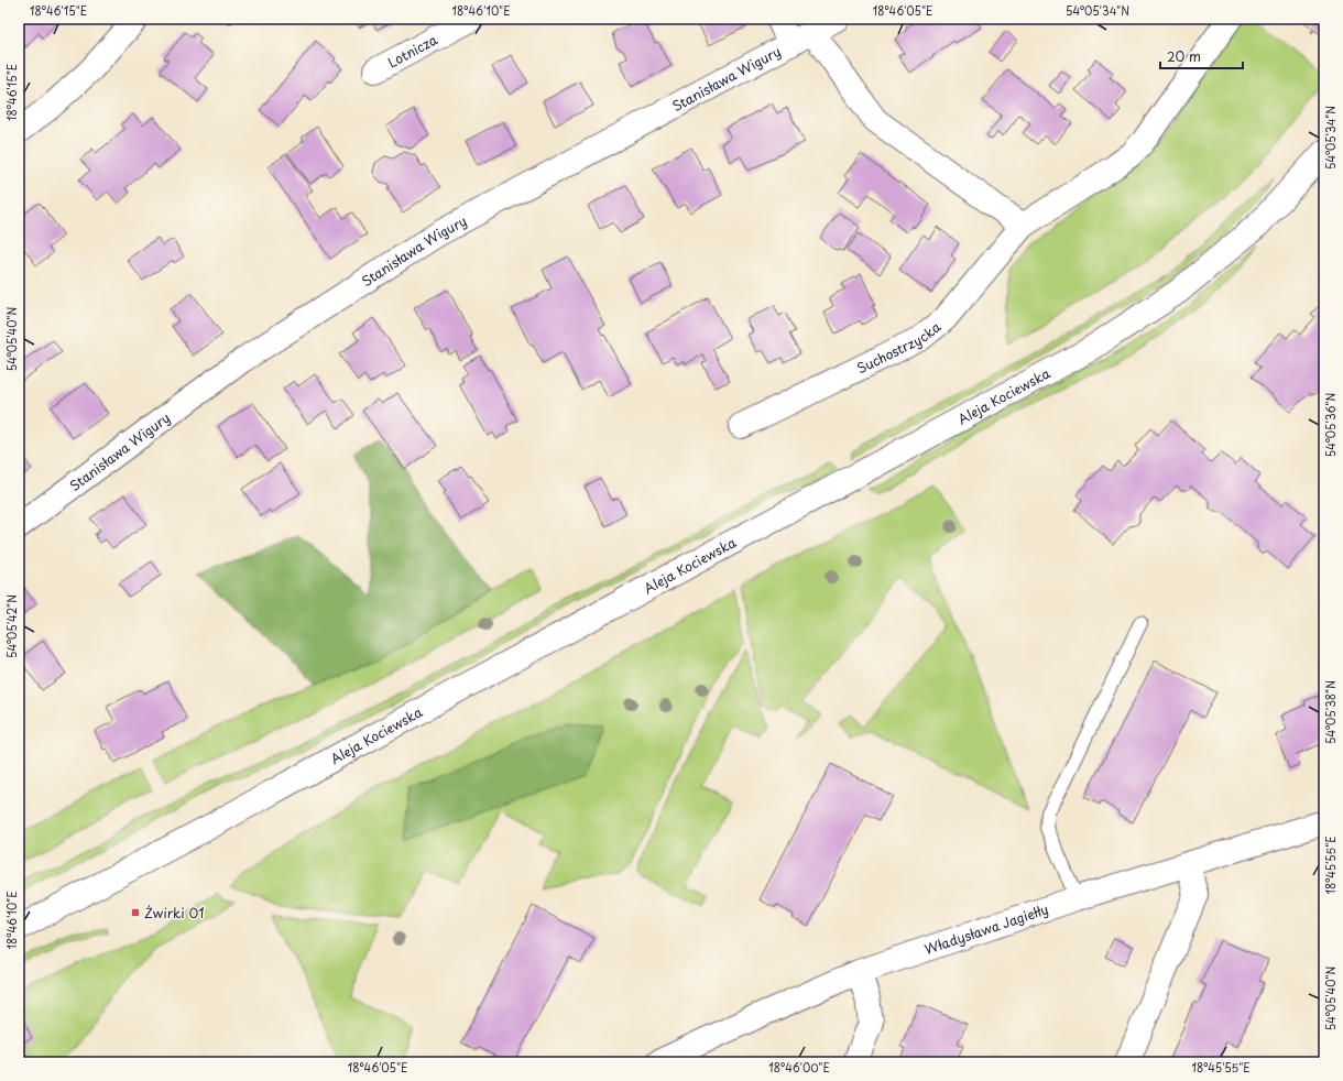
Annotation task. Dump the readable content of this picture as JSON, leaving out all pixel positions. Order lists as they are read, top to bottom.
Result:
{
  "streets": {
    "street": [
      "Lotnicza",
      "Stanisława Wigury",
      "Suchostrzycka",
      "Aleja Kociewska",
      "Władysława Jagiełły"
    ]
  },
  "places": {
    "transit": ["Żwirki 01"]
  },
  "scale_bar": "20 m",
  "coordinates": [
    "18°46'15\"E",
    "18°46'10\"E",
    "18°46'05\"E",
    "54°05'34\"N",
    "54°05'40\"N",
    "54°05'36\"N",
    "54°05'42\"N",
    "54°05'38\"N",
    "18°45'55\"E",
    "18°46'00\"E"
  ]
}
